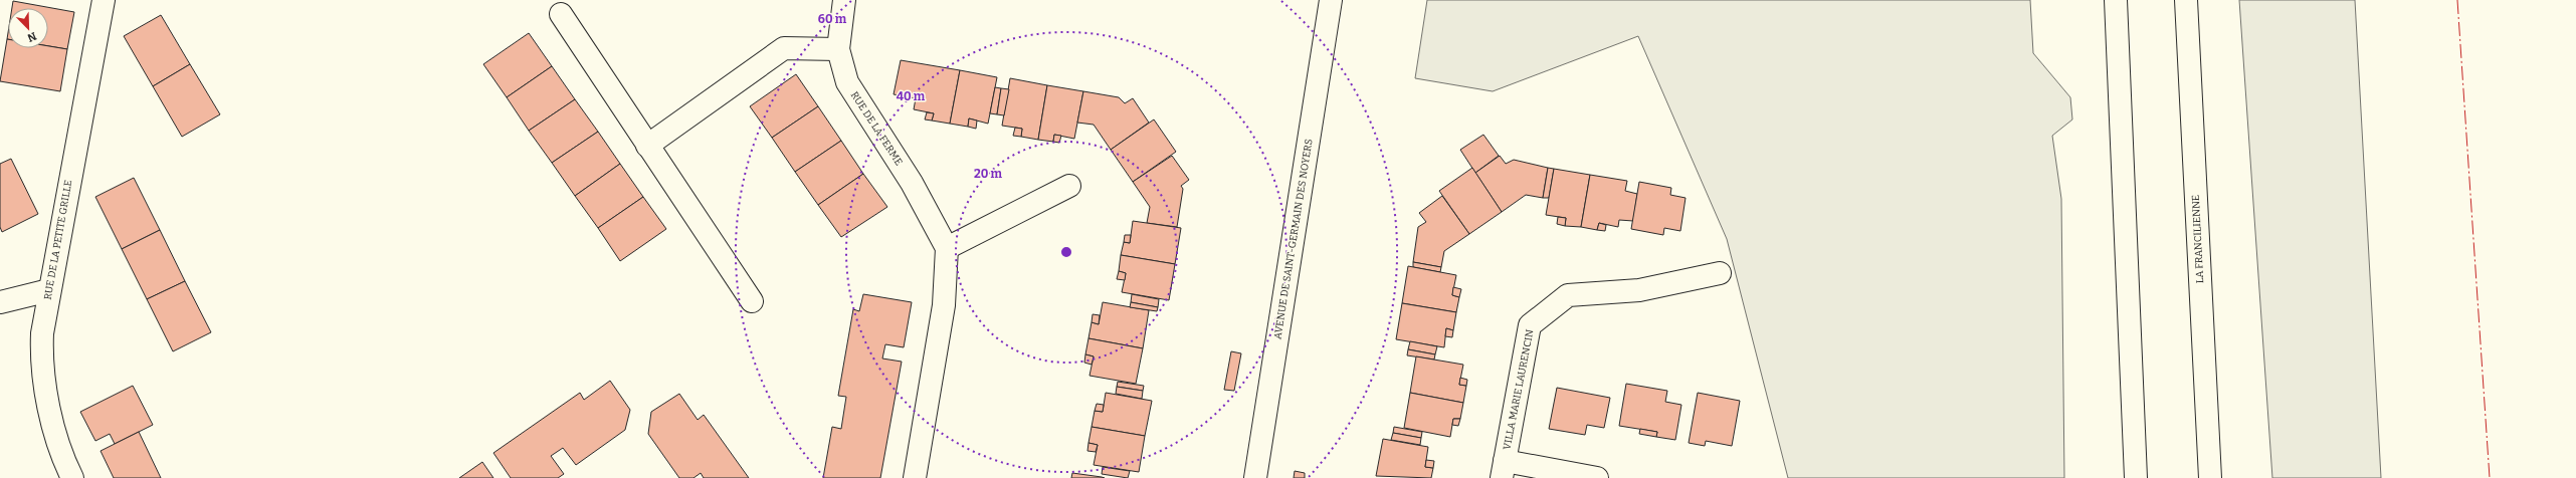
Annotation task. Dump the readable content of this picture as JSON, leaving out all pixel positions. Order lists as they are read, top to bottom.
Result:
{
  "streets": {
    "main road": [
      "RUE DE LA FERME",
      "AVENUE DE SAINT-GERMAIN DES NOYERS",
      "LA FRANCILIENNE",
      "RUE DE LA PETITE GRILLE",
      "VILLA MARIE LAURENCIN"
    ]
  },
  "north": "bottom right",
  "rings": ["60 m", "40 m", "20 m"]
}
